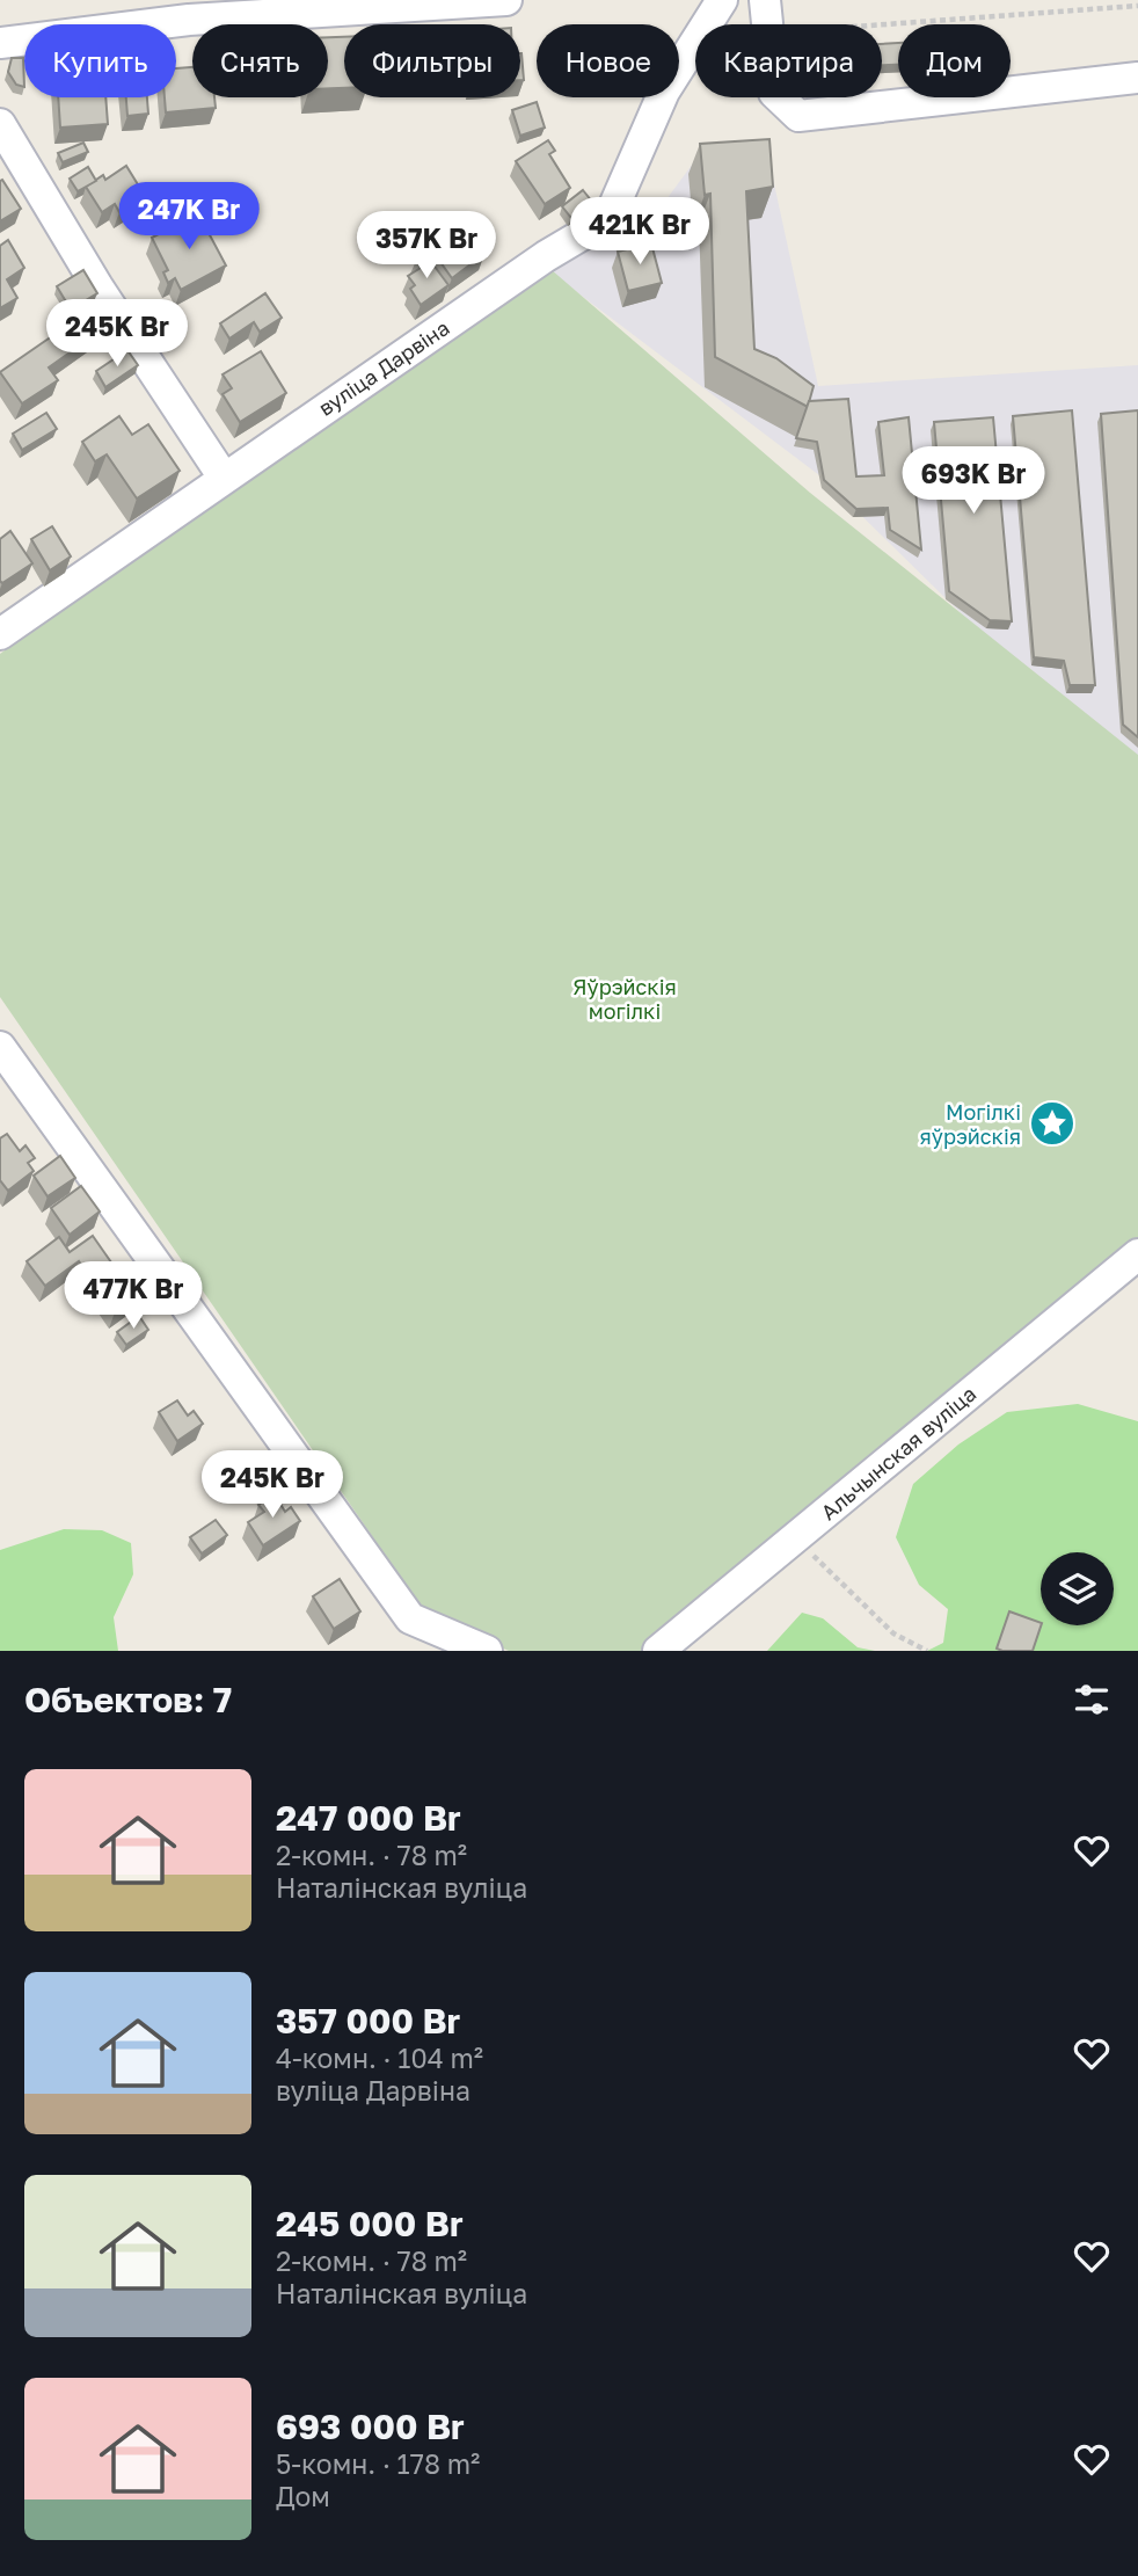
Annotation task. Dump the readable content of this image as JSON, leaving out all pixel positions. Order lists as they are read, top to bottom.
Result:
{
  "streets": {
    "street": ["вуліца Дарвіна", "Альчынская вуліца"]
  },
  "parks": ["Яўрэйскія могілкі"],
  "places": {
    "place": ["Могілкі яўрэйскія"]
  },
  "page": {
    "chip": [
      "Купить",
      "Снять",
      "Фильтры",
      "Новое",
      "Квартира",
      "Дом"
    ],
    "price": [
      "247K Br",
      "421K Br",
      "357K Br",
      "245K Br",
      "693K Br",
      "477K Br",
      "245K Br"
    ],
    "heading": "Объектов: 7",
    "list": [
      {
        "name": "247 000 Br",
        "note": "2-комн. · 78 m² · Наталінская вуліца"
      },
      {
        "name": "357 000 Br",
        "note": "4-комн. · 104 m² · вуліца Дарвіна"
      },
      {
        "name": "245 000 Br",
        "note": "2-комн. · 78 m² · Наталінская вуліца"
      },
      {
        "name": "693 000 Br",
        "note": "5-комн. · 178 m² · Дом"
      }
    ]
  }
}
